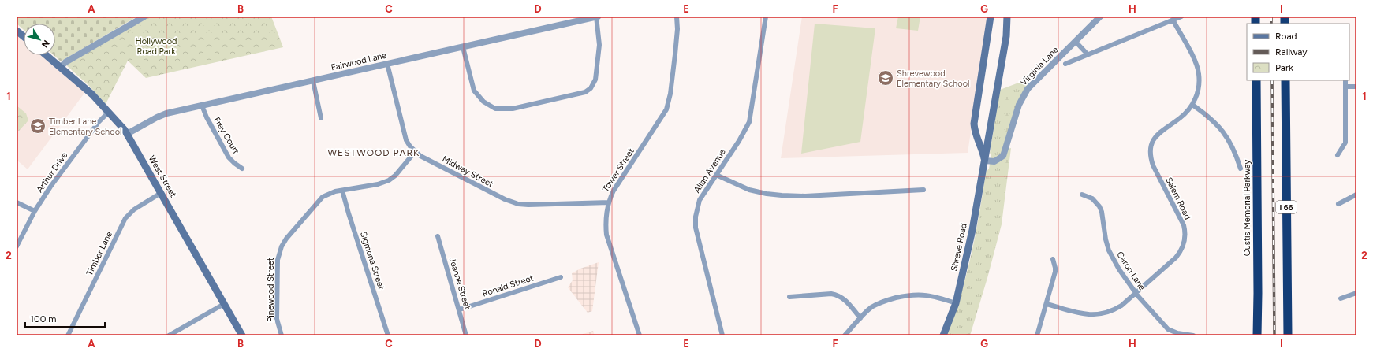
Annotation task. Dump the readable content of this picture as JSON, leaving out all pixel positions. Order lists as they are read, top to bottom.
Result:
{
  "streets": {
    "highway": ["I 66", "Custis Memorial Parkway"],
    "main road": ["West Street", "Shreve Road"],
    "street": [
      "Fairwood Lane",
      "Virginia Lane",
      "Frey Court",
      "Tower Street",
      "Allan Avenue",
      "Midway Street",
      "Arthur Drive",
      "Salem Road",
      "Timber Lane",
      "Sigmona Street",
      "Caron Lane",
      "Jeanne Street",
      "Ronald Street",
      "Pinewood Street"
    ]
  },
  "crossings": [
    ["Fairwood Lane", "Frey Court"],
    ["Fairwood Lane", "Midway Street"],
    ["Fairwood Lane", "West Street"],
    ["Virginia Lane", "Shreve Road"],
    ["Tower Street", "Midway Street"],
    ["Midway Street", "Pinewood Street"],
    ["Arthur Drive", "West Street"],
    ["West Street", "Timber Lane"],
    ["Salem Road", "Caron Lane"],
    ["Sigmona Street", "Pinewood Street"],
    ["Jeanne Street", "Ronald Street"]
  ],
  "districts": ["WESTWOOD PARK"],
  "parks": ["Hollywood Road Park"],
  "places": {
    "school or university": ["Shrevewood Elementary School", "Timber Lane Elementary School"]
  },
  "legend": ["Road", "Railway", "Park"],
  "scale_bar": "100 m",
  "north": "bottom right",
  "grid": {
    "columns": [
      "A",
      "B",
      "C",
      "D",
      "E",
      "F",
      "G",
      "H",
      "I"
    ],
    "rows": ["1", "2"]
  }
}
